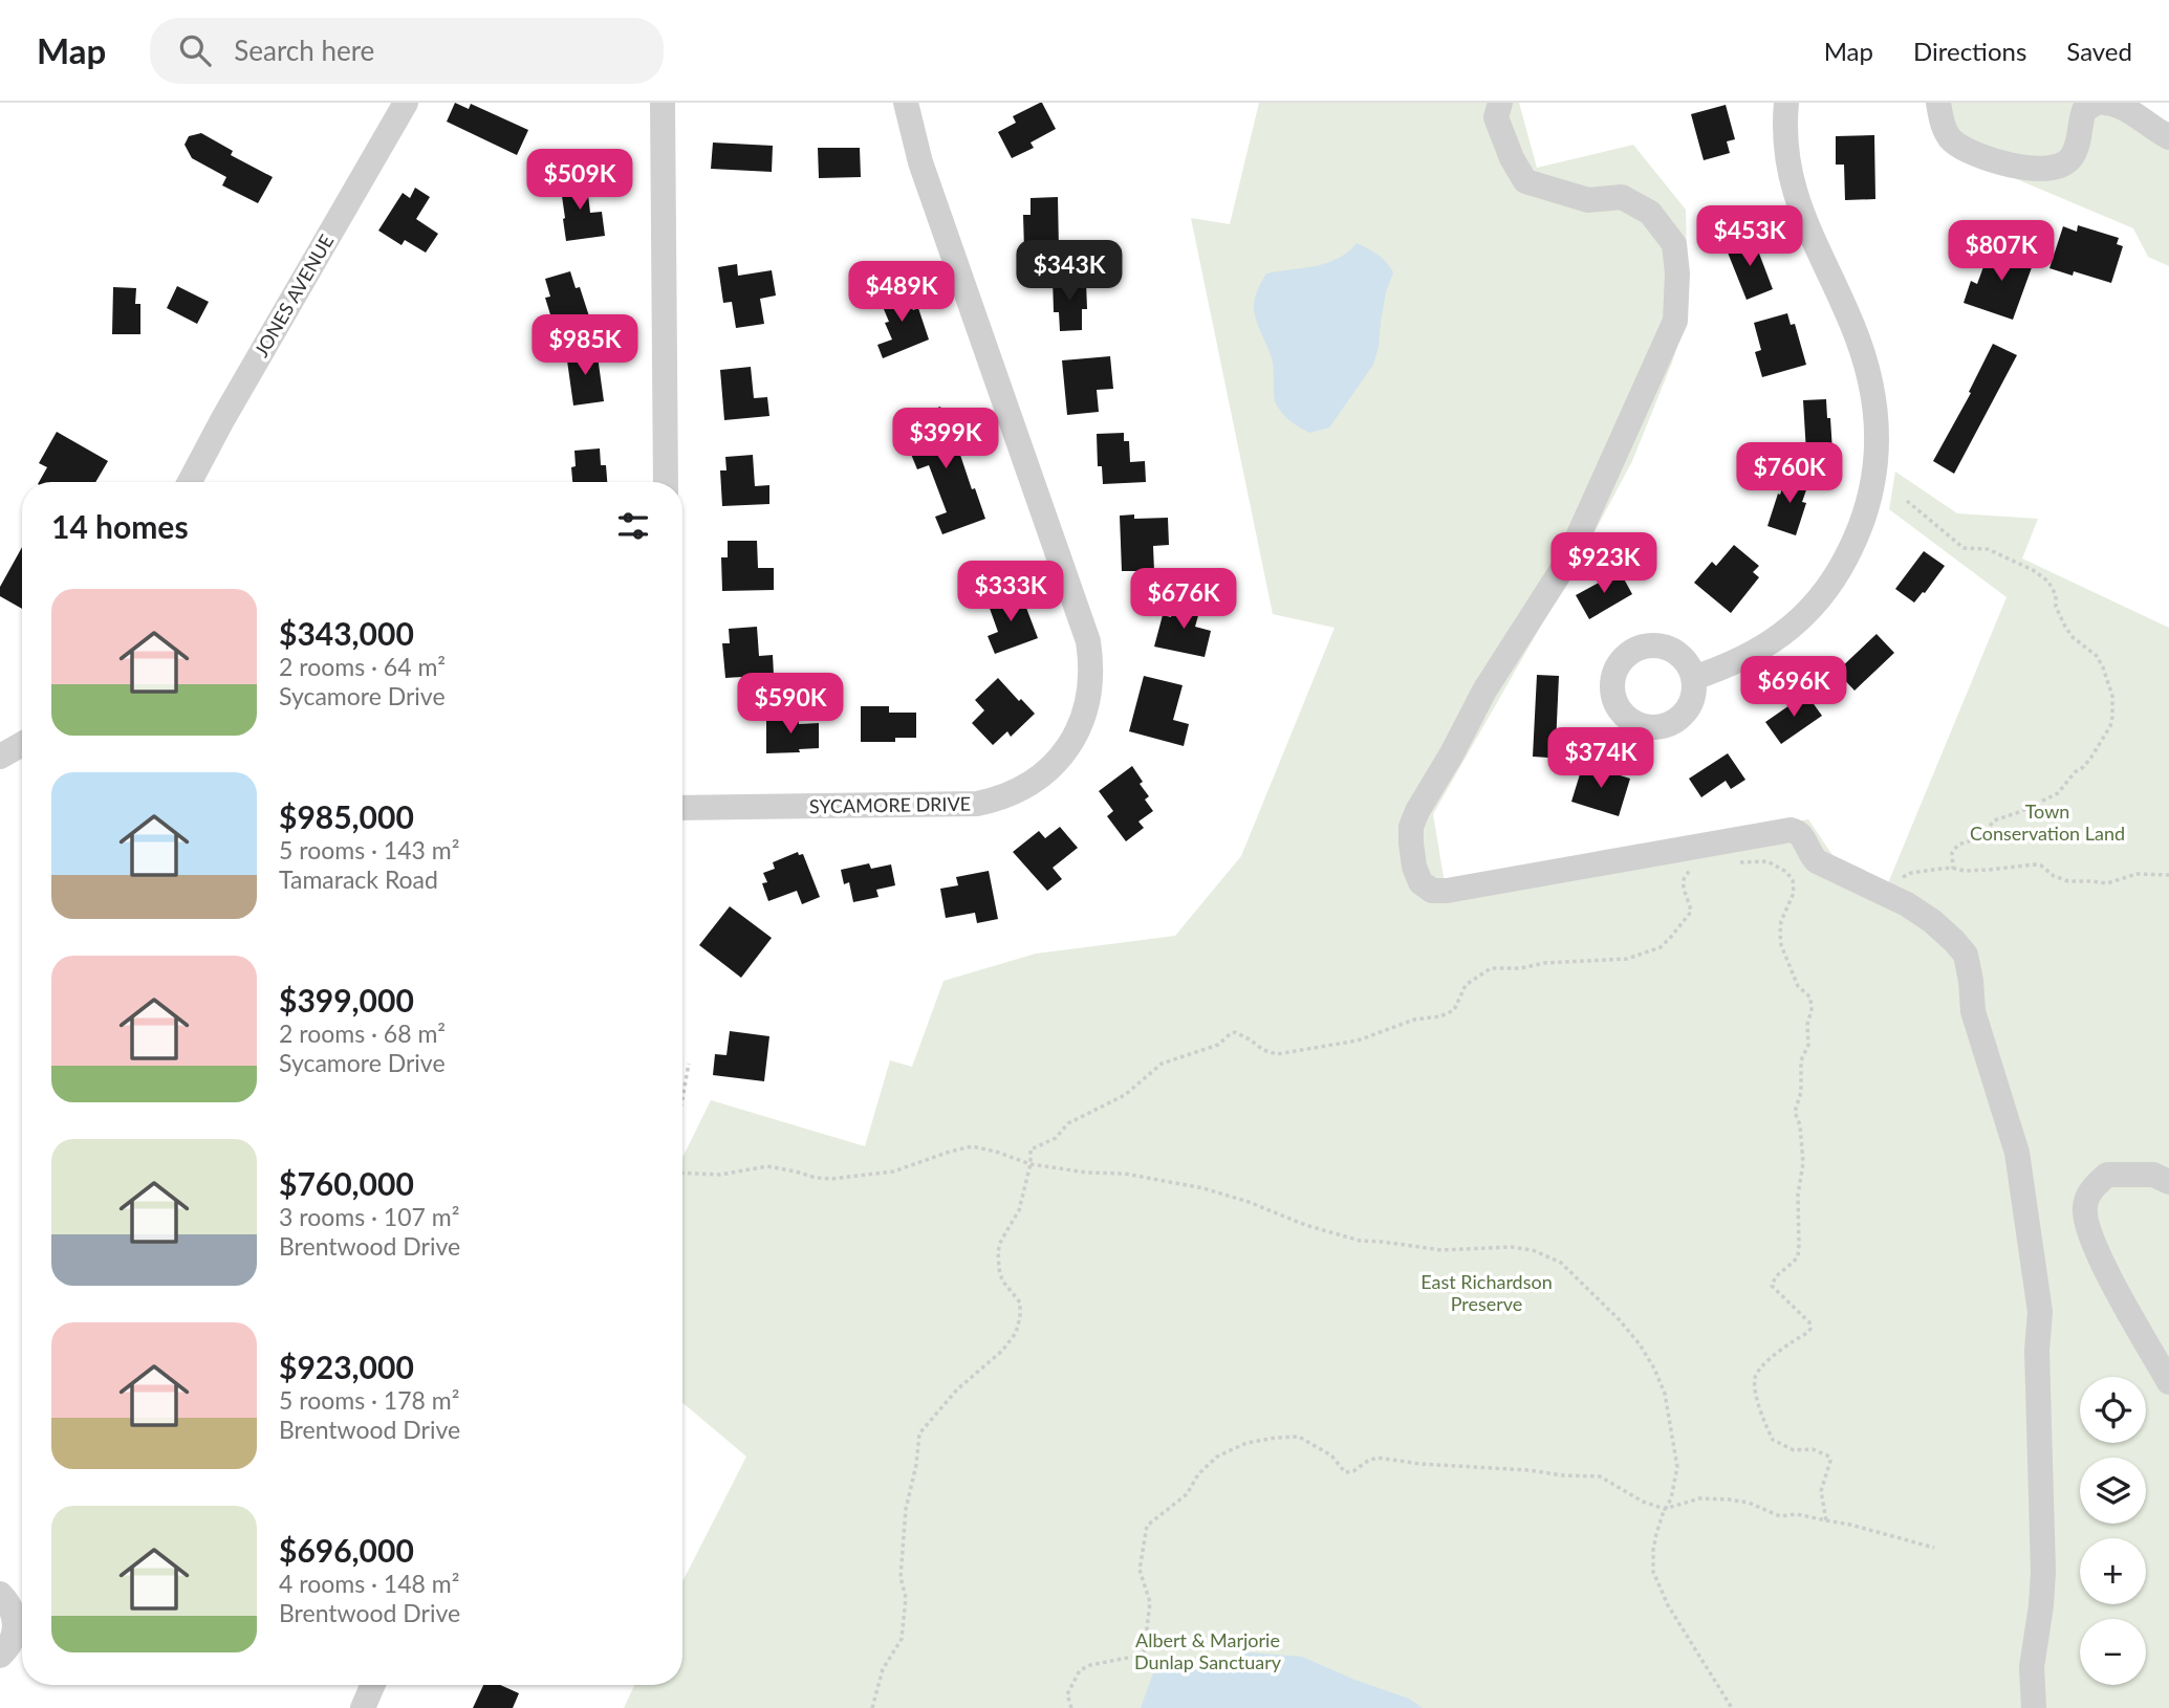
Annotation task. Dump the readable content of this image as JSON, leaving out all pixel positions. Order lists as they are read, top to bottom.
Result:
{
  "streets": {
    "street": ["JONES AVENUE", "SYCAMORE DRIVE"]
  },
  "parks": ["Town Conservation Land", "East Richardson Preserve", "Albert & Marjorie Dunlap Sanctuary"],
  "page": {
    "header": "Map",
    "search": "Search here",
    "nav": ["Map", "Directions", "Saved"],
    "price": [
      "$509K",
      "$453K",
      "$807K",
      "$343K",
      "$489K",
      "$985K",
      "$399K",
      "$760K",
      "$923K",
      "$333K",
      "$676K",
      "$696K",
      "$590K",
      "$374K"
    ],
    "heading": "14 homes",
    "list": [
      {
        "name": "$343,000",
        "note": "2 rooms · 64 m² · Sycamore Drive"
      },
      {
        "name": "$985,000",
        "note": "5 rooms · 143 m² · Tamarack Road"
      },
      {
        "name": "$399,000",
        "note": "2 rooms · 68 m² · Sycamore Drive"
      },
      {
        "name": "$760,000",
        "note": "3 rooms · 107 m² · Brentwood Drive"
      },
      {
        "name": "$923,000",
        "note": "5 rooms · 178 m² · Brentwood Drive"
      },
      {
        "name": "$696,000",
        "note": "4 rooms · 148 m² · Brentwood Drive"
      }
    ],
    "map_buttons": ["+", "−"]
  }
}
